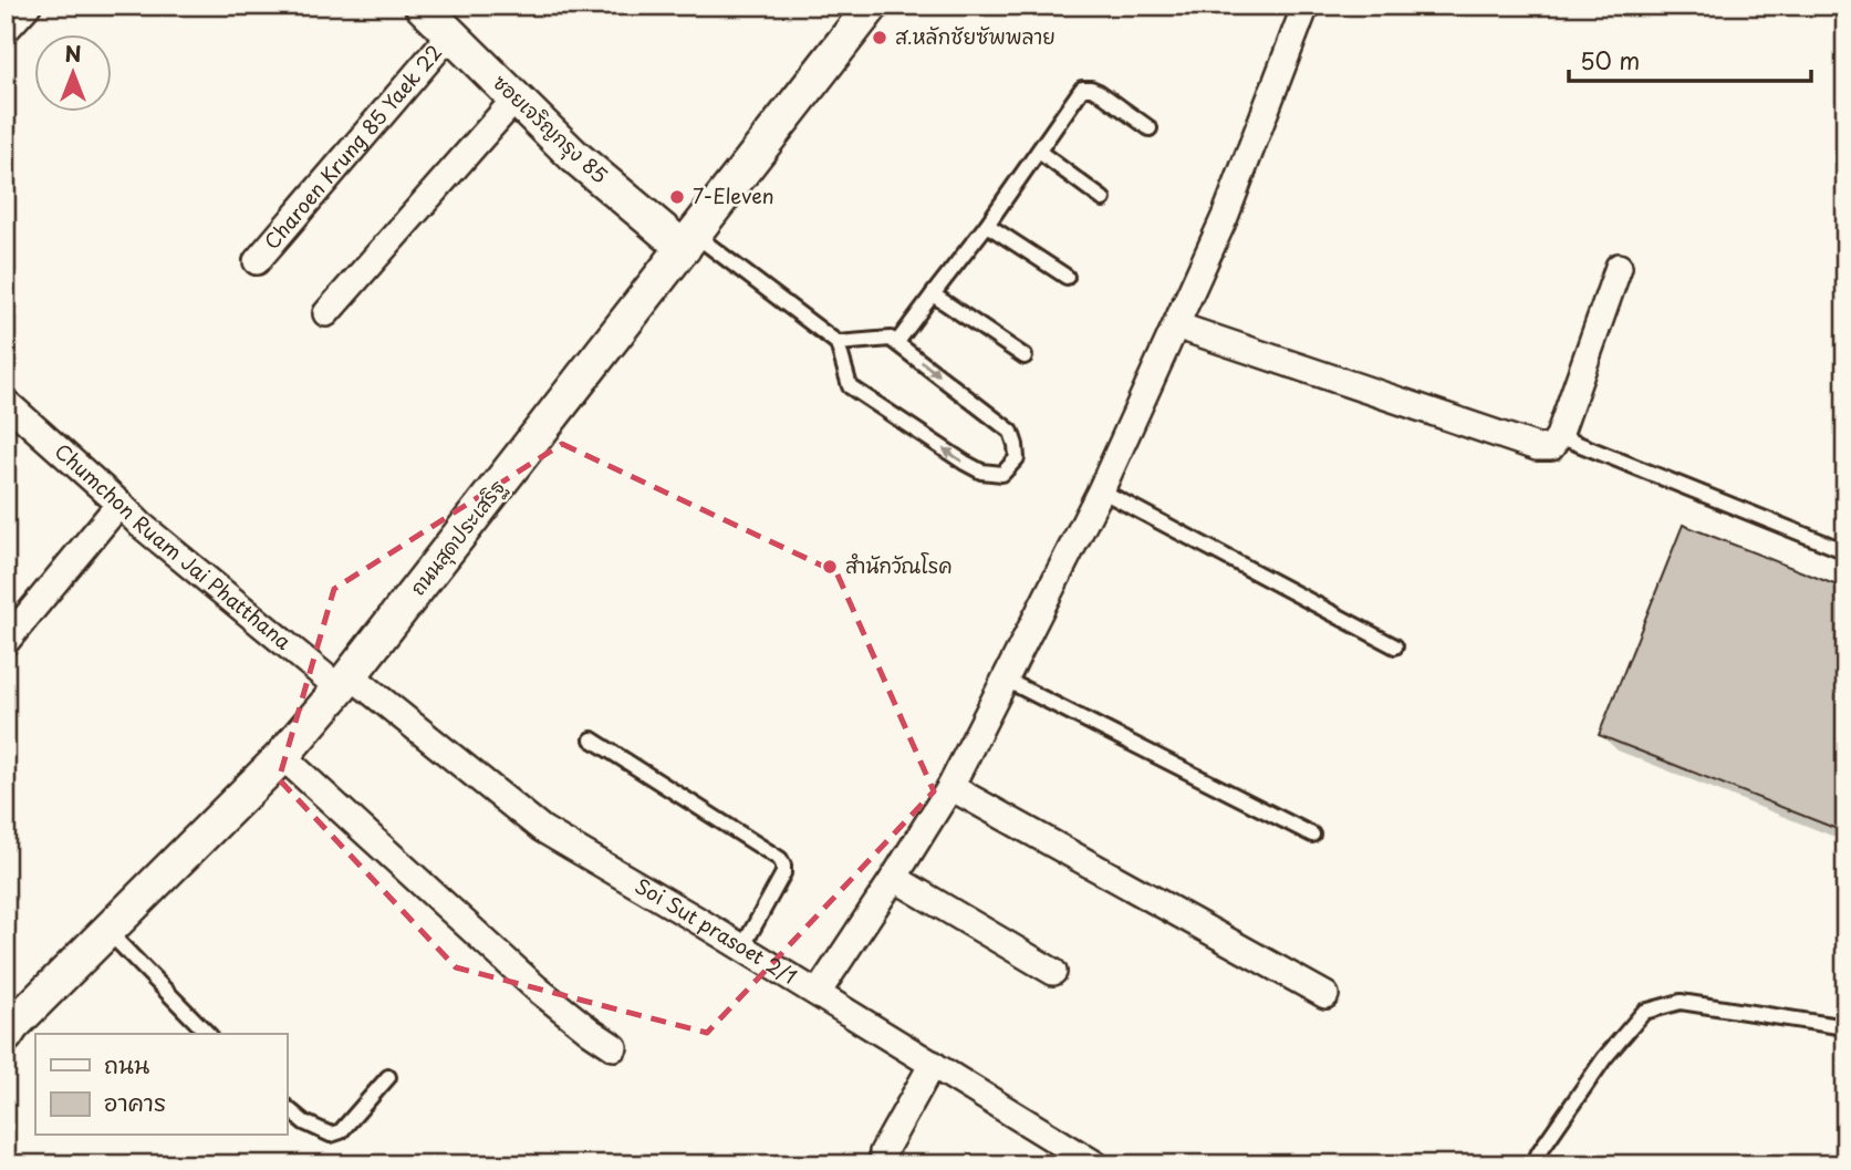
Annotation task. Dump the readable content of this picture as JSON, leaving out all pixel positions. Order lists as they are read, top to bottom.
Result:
{
  "streets": {
    "street": [
      "ซอยเจริญกรุง 85",
      "Charoen Krung 85 Yaek 22",
      "ถนนสุดประเสริฐ",
      "Chumchon Ruam Jai Phatthana",
      "Soi Sut prasoet 2/1"
    ]
  },
  "crossings": [
    ["ซอยเจริญกรุง 85", "Charoen Krung 85 Yaek 22"],
    ["ซอยเจริญกรุง 85", "ถนนสุดประเสริฐ"],
    ["ถนนสุดประเสริฐ", "Chumchon Ruam Jai Phatthana"],
    ["ถนนสุดประเสริฐ", "Soi Sut prasoet 2/1"],
    ["Chumchon Ruam Jai Phatthana", "Soi Sut prasoet 2/1"]
  ],
  "places": ["ส.หลักชัยซัพพลาย", "7-Eleven", "สำนักวัณโรค"],
  "legend": ["ถนน", "อาคาร"],
  "scale_bar": "50 m",
  "north": "top"
}
